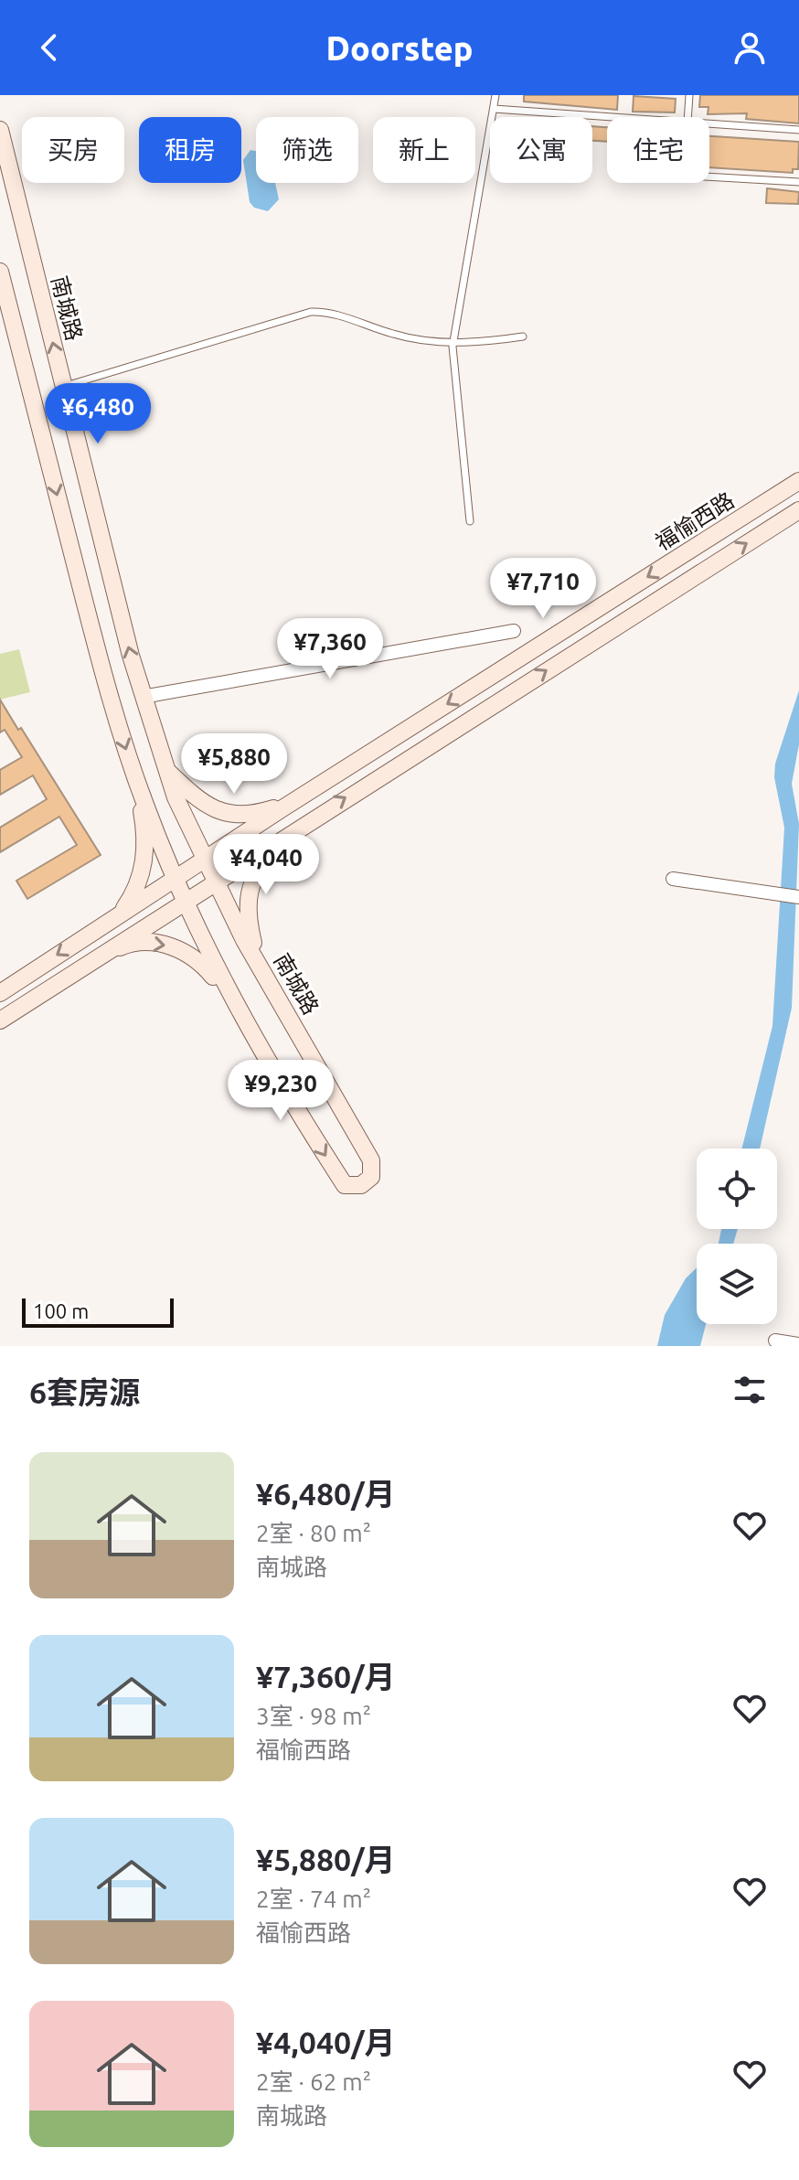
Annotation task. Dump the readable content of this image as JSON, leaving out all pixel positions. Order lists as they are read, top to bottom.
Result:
{
  "streets": {
    "street": ["南城路", "福愉西路"]
  },
  "crossings": [
    ["南城路", "福愉西路"]
  ],
  "scale_bar": "100 m",
  "page": {
    "header": "Doorstep",
    "chip": [
      "买房",
      "租房",
      "筛选",
      "新上",
      "公寓",
      "住宅"
    ],
    "price": [
      "¥6,480",
      "¥7,710",
      "¥7,360",
      "¥5,880",
      "¥4,040",
      "¥9,230"
    ],
    "scale": "100 m",
    "heading": "6套房源",
    "list": [
      {
        "name": "¥6,480/月",
        "note": "2室 · 80 m² · 南城路"
      },
      {
        "name": "¥7,360/月",
        "note": "3室 · 98 m² · 福愉西路"
      },
      {
        "name": "¥5,880/月",
        "note": "2室 · 74 m² · 福愉西路"
      },
      {
        "name": "¥4,040/月",
        "note": "2室 · 62 m² · 南城路"
      }
    ]
  }
}
